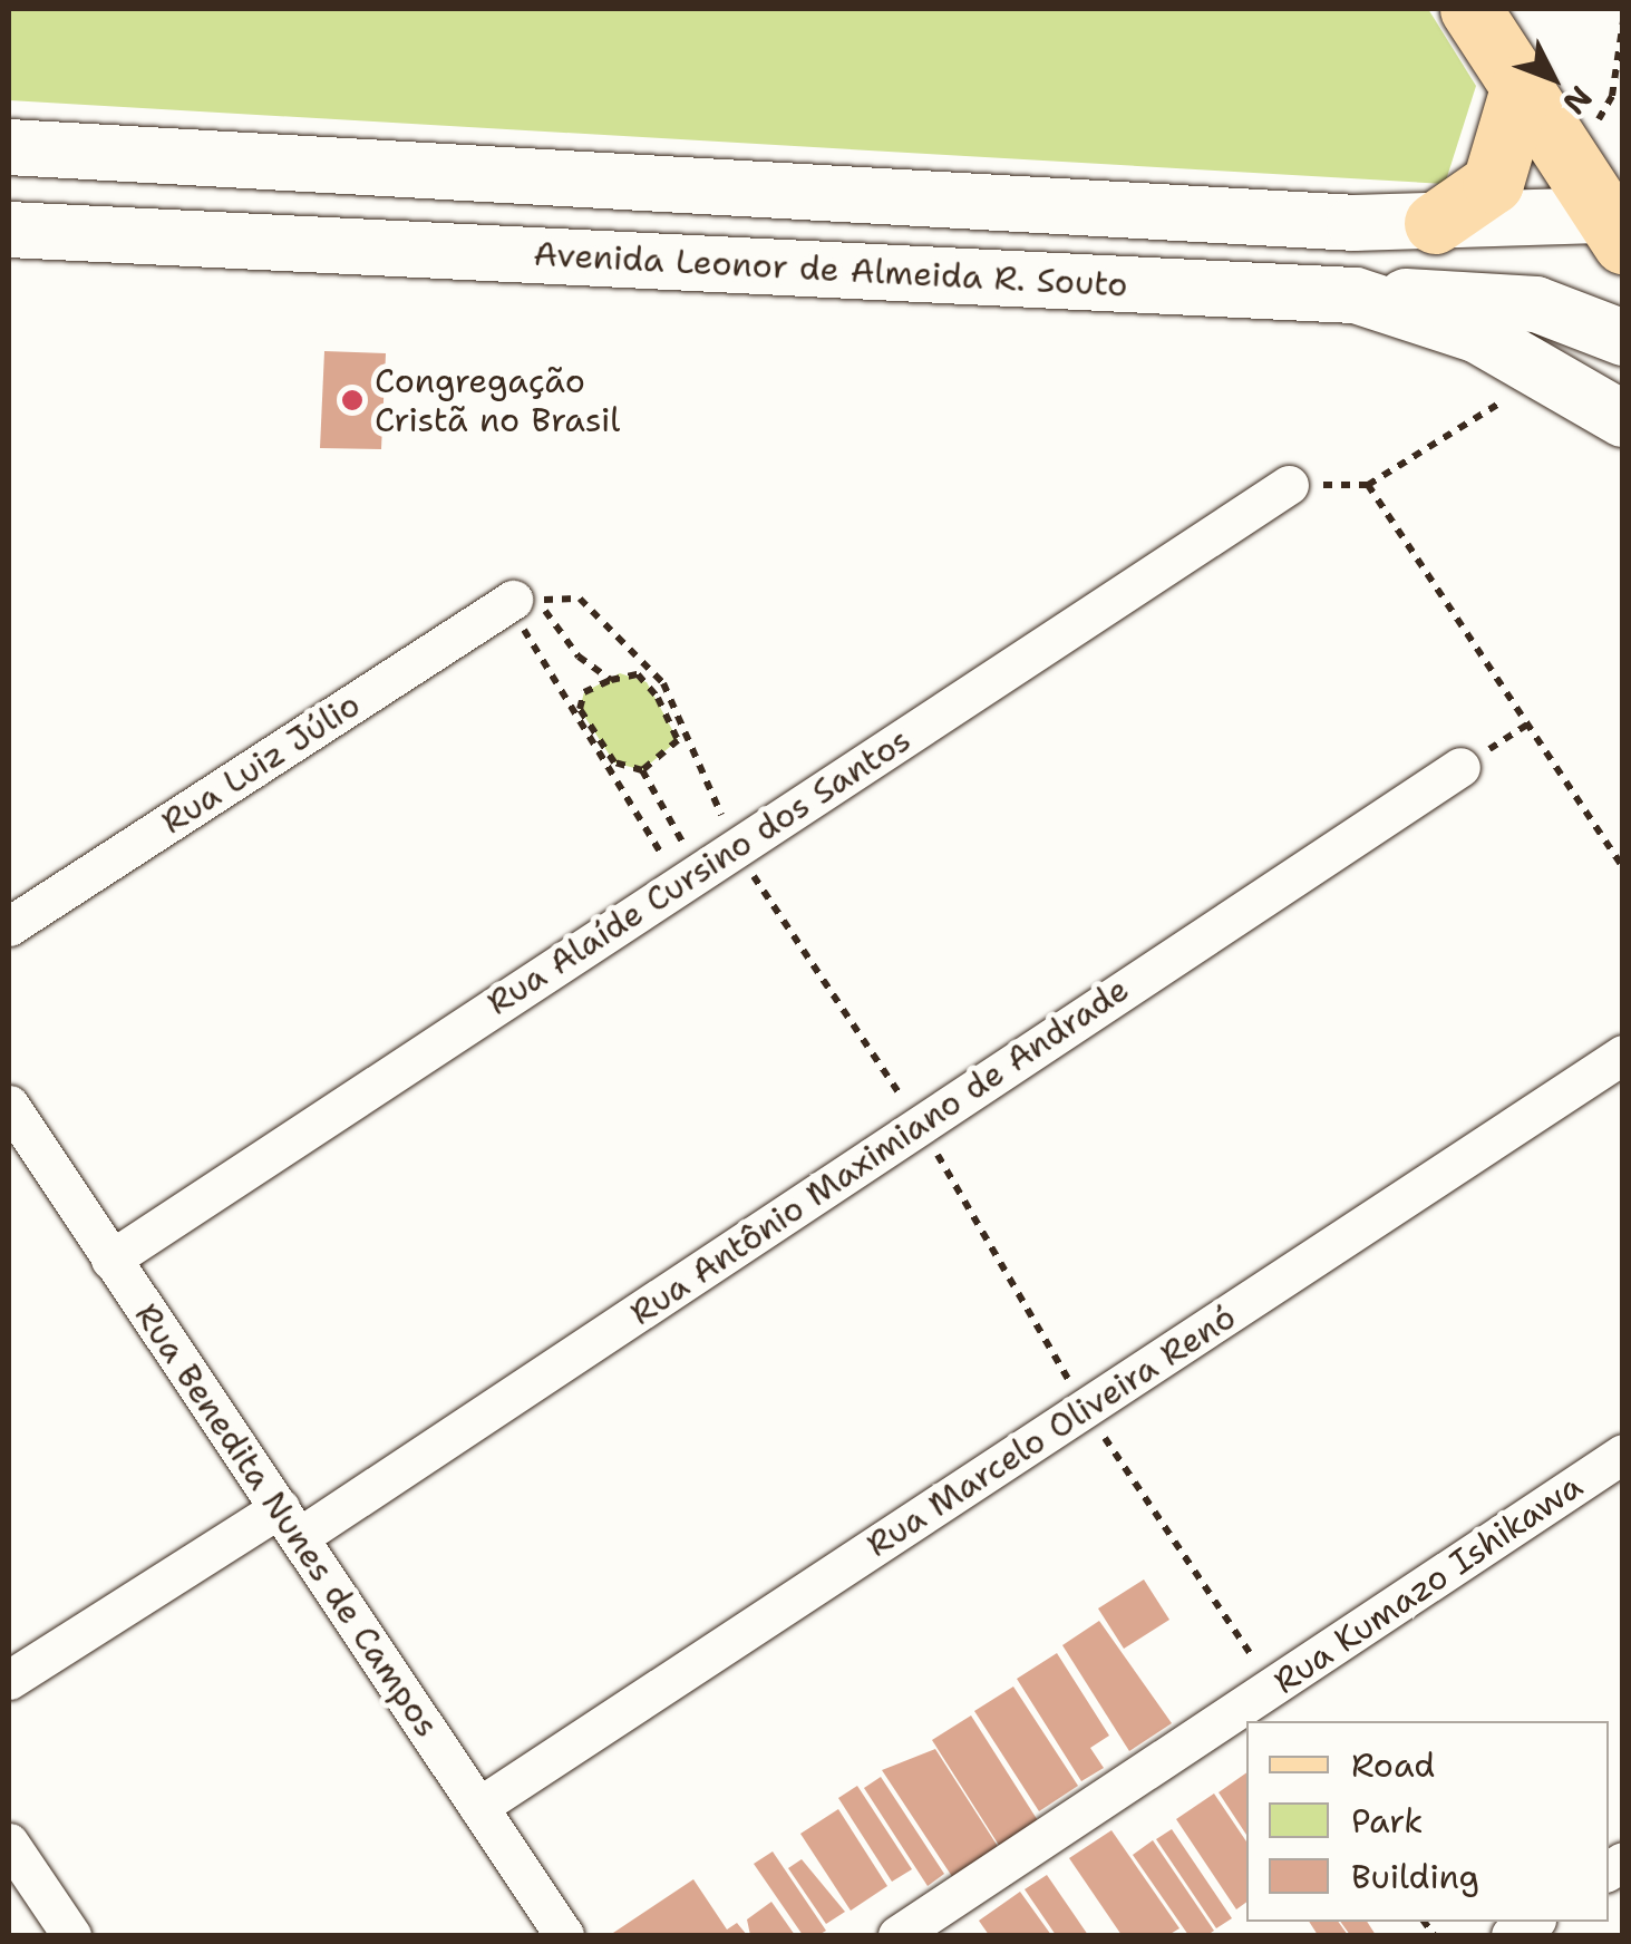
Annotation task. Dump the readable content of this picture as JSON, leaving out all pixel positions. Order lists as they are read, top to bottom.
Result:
{
  "streets": {
    "main road": ["Avenida Leonor de Almeida R. Souto"],
    "street": [
      "Rua Luiz Júlio",
      "Rua Alaíde Cursino dos Santos",
      "Rua Antônio Maximiano de Andrade",
      "Rua Marcelo Oliveira Renó",
      "Rua Benedita Nunes de Campos",
      "Rua Kumazo Ishikawa"
    ]
  },
  "crossings": [
    ["Rua Alaíde Cursino dos Santos", "Rua Benedita Nunes de Campos"],
    ["Rua Antônio Maximiano de Andrade", "Rua Benedita Nunes de Campos"],
    ["Rua Marcelo Oliveira Renó", "Rua Benedita Nunes de Campos"]
  ],
  "places": ["Congregação Cristã no Brasil"],
  "legend": ["Road", "Park", "Building"],
  "north": "bottom right"
}
